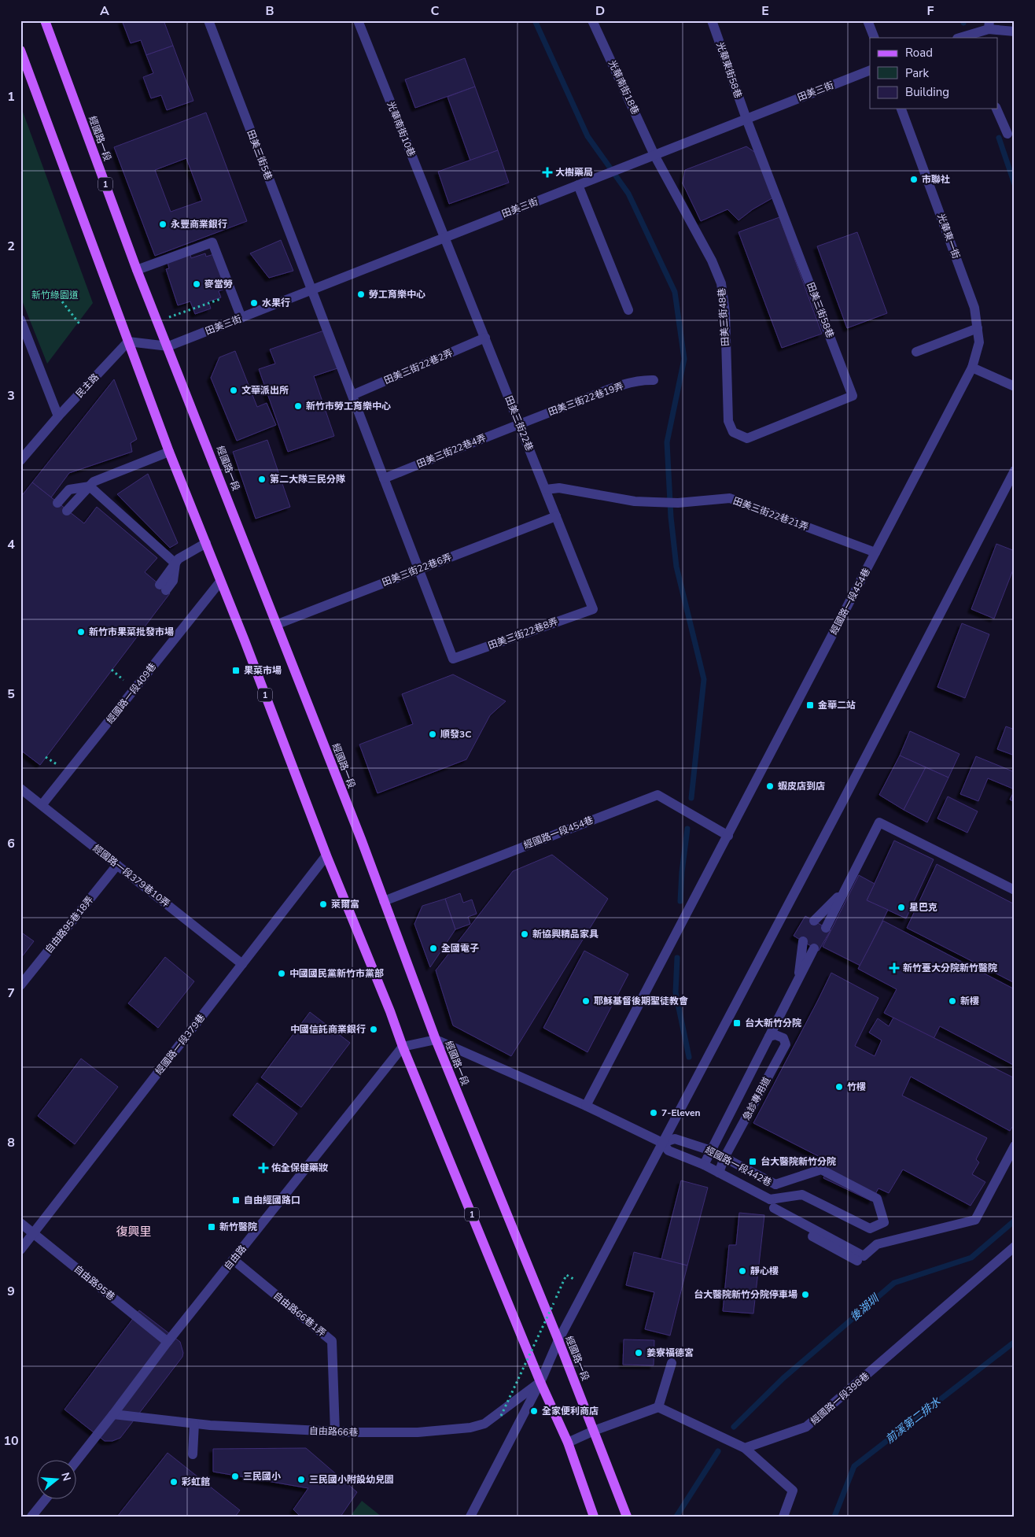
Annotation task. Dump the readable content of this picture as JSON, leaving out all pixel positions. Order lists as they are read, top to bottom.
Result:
{
  "streets": {
    "main road": ["經國路一段", "1"],
    "street": [
      "光華東街58巷",
      "光華南街18巷",
      "田美三街",
      "光華南街10巷",
      "田美三街5巷",
      "光華東一街",
      "田美三街58巷",
      "田美三街48巷",
      "田美三街22巷2弄",
      "民主路",
      "田美三街22巷19弄",
      "田美三街22巷",
      "田美三街22巷4弄",
      "田美三街22巷21弄",
      "田美三街22巷6弄",
      "經國路一段454巷",
      "田美三街22巷8弄",
      "經國路一段409巷",
      "經國路一段379巷10弄",
      "自由路95巷18弄",
      "經國路一段379巷",
      "急診專用道",
      "經國路一段442巷",
      "自由路",
      "自由路95巷",
      "自由路66巷1弄",
      "經國路一段398巷",
      "自由路66巷"
    ]
  },
  "crossings": [
    ["光華東街58巷", "田美三街"],
    ["光華東街58巷", "田美三街58巷"],
    ["光華南街18巷", "田美三街"],
    ["光華南街18巷", "田美三街48巷"],
    ["田美三街", "光華南街10巷"],
    ["田美三街", "經國路一段"],
    ["田美三街", "田美三街5巷"],
    ["田美三街", "田美三街58巷"],
    ["田美三街", "田美三街48巷"],
    ["田美三街", "田美三街22巷"],
    ["光華南街10巷", "田美三街22巷"],
    ["經國路一段", "田美三街22巷6弄"],
    ["經國路一段", "經國路一段454巷"],
    ["經國路一段", "經國路一段442巷"],
    ["田美三街5巷", "田美三街22巷2弄"],
    ["田美三街5巷", "田美三街22巷4弄"],
    ["田美三街5巷", "田美三街22巷6弄"],
    ["田美三街5巷", "田美三街22巷8弄"],
    ["1", "民主路"],
    ["1", "經國路一段409巷"],
    ["1", "經國路一段379巷"],
    ["1", "自由路"],
    ["1", "自由路66巷"],
    ["光華東一街", "經國路一段454巷"],
    ["田美三街58巷", "田美三街48巷"],
    ["田美三街22巷2弄", "田美三街22巷"],
    ["田美三街22巷19弄", "田美三街22巷"],
    ["田美三街22巷19弄", "田美三街22巷4弄"],
    ["田美三街22巷", "田美三街22巷4弄"],
    ["田美三街22巷", "田美三街22巷21弄"],
    ["田美三街22巷", "田美三街22巷6弄"],
    ["田美三街22巷", "田美三街22巷8弄"],
    ["田美三街22巷21弄", "經國路一段454巷"],
    ["經國路一段454巷", "經國路一段442巷"],
    ["經國路一段409巷", "經國路一段379巷10弄"],
    ["經國路一段379巷10弄", "自由路95巷18弄"],
    ["經國路一段379巷10弄", "經國路一段379巷"],
    ["經國路一段379巷", "自由路95巷"],
    ["急診專用道", "經國路一段442巷"],
    ["自由路", "自由路95巷"],
    ["自由路", "自由路66巷1弄"],
    ["自由路", "自由路66巷"],
    ["自由路66巷1弄", "自由路66巷"]
  ],
  "districts": ["復興里"],
  "water": ["後湖圳", "前溪第二排水"],
  "parks": ["新竹綠園道"],
  "places": {
    "health": ["大樹藥局", "新竹臺大分院新竹醫院", "佑全保健藥妝"],
    "other": [
      "市聯社",
      "永豐商業銀行",
      "麥當勞",
      "勞工育樂中心",
      "水果行",
      "文華派出所",
      "新竹市勞工育樂中心",
      "第二大隊三民分隊",
      "新竹市果菜批發市場",
      "順發3C",
      "蝦皮店到店",
      "萊爾富",
      "星巴克",
      "新協興精品家具",
      "全國電子",
      "中國國民黨新竹市黨部",
      "耶穌基督後期聖徒教會",
      "新樓",
      "中國信託商業銀行",
      "竹樓",
      "7-Eleven",
      "靜心樓",
      "台大醫院新竹分院停車場",
      "姜寮福德宮",
      "全家便利商店",
      "三民國小",
      "三民國小附設幼兒園",
      "彩虹館"
    ],
    "transit": [
      "果菜市場",
      "金華二站",
      "台大新竹分院",
      "台大醫院新竹分院",
      "自由經國路口",
      "新竹醫院"
    ]
  },
  "legend": ["Road", "Park", "Building"],
  "north": "right",
  "grid": {
    "columns": [
      "A",
      "B",
      "C",
      "D",
      "E",
      "F"
    ],
    "rows": [
      "1",
      "2",
      "3",
      "4",
      "5",
      "6",
      "7",
      "8",
      "9",
      "10"
    ]
  }
}
